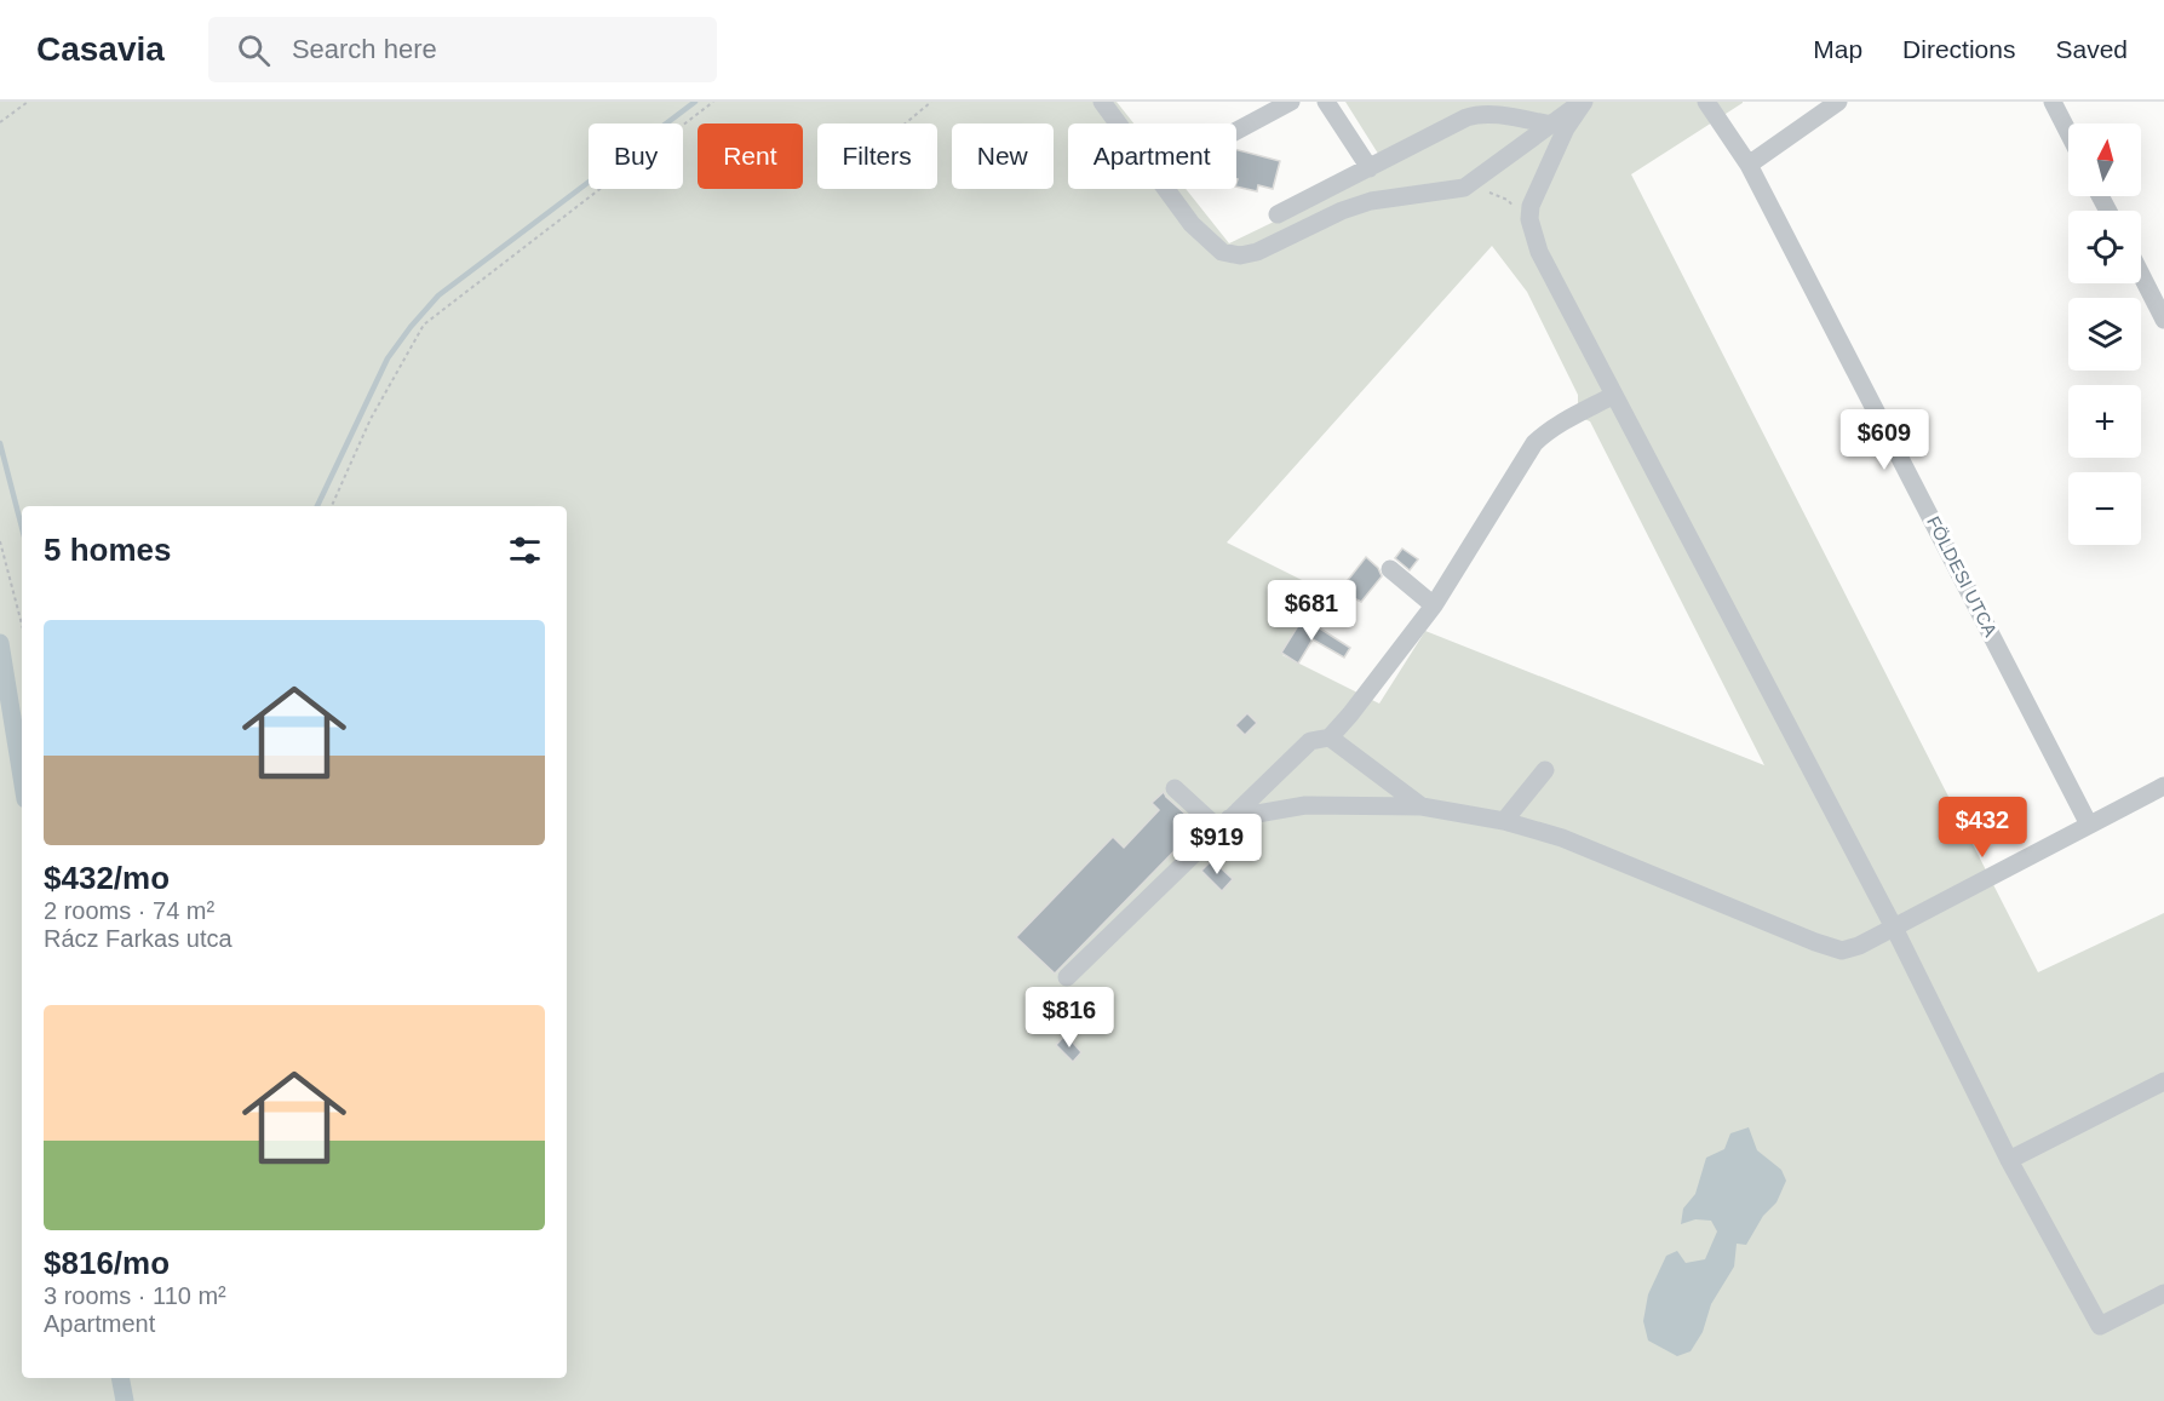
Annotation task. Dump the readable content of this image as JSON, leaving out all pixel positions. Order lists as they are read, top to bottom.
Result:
{
  "streets": {
    "street": ["FÖLDESI UTCA"]
  },
  "north": "top",
  "page": {
    "header": "Casavia",
    "search": "Search here",
    "nav": ["Map", "Directions", "Saved"],
    "map_buttons": ["+", "−"],
    "chip": [
      "Buy",
      "Rent",
      "Filters",
      "New",
      "Apartment"
    ],
    "price": [
      "$609",
      "$681",
      "$432",
      "$919",
      "$816"
    ],
    "heading": "5 homes",
    "list": [
      {
        "name": "$432/mo",
        "note": "2 rooms · 74 m² · Rácz Farkas utca"
      },
      {
        "name": "$816/mo",
        "note": "3 rooms · 110 m² · Apartment"
      }
    ]
  }
}
